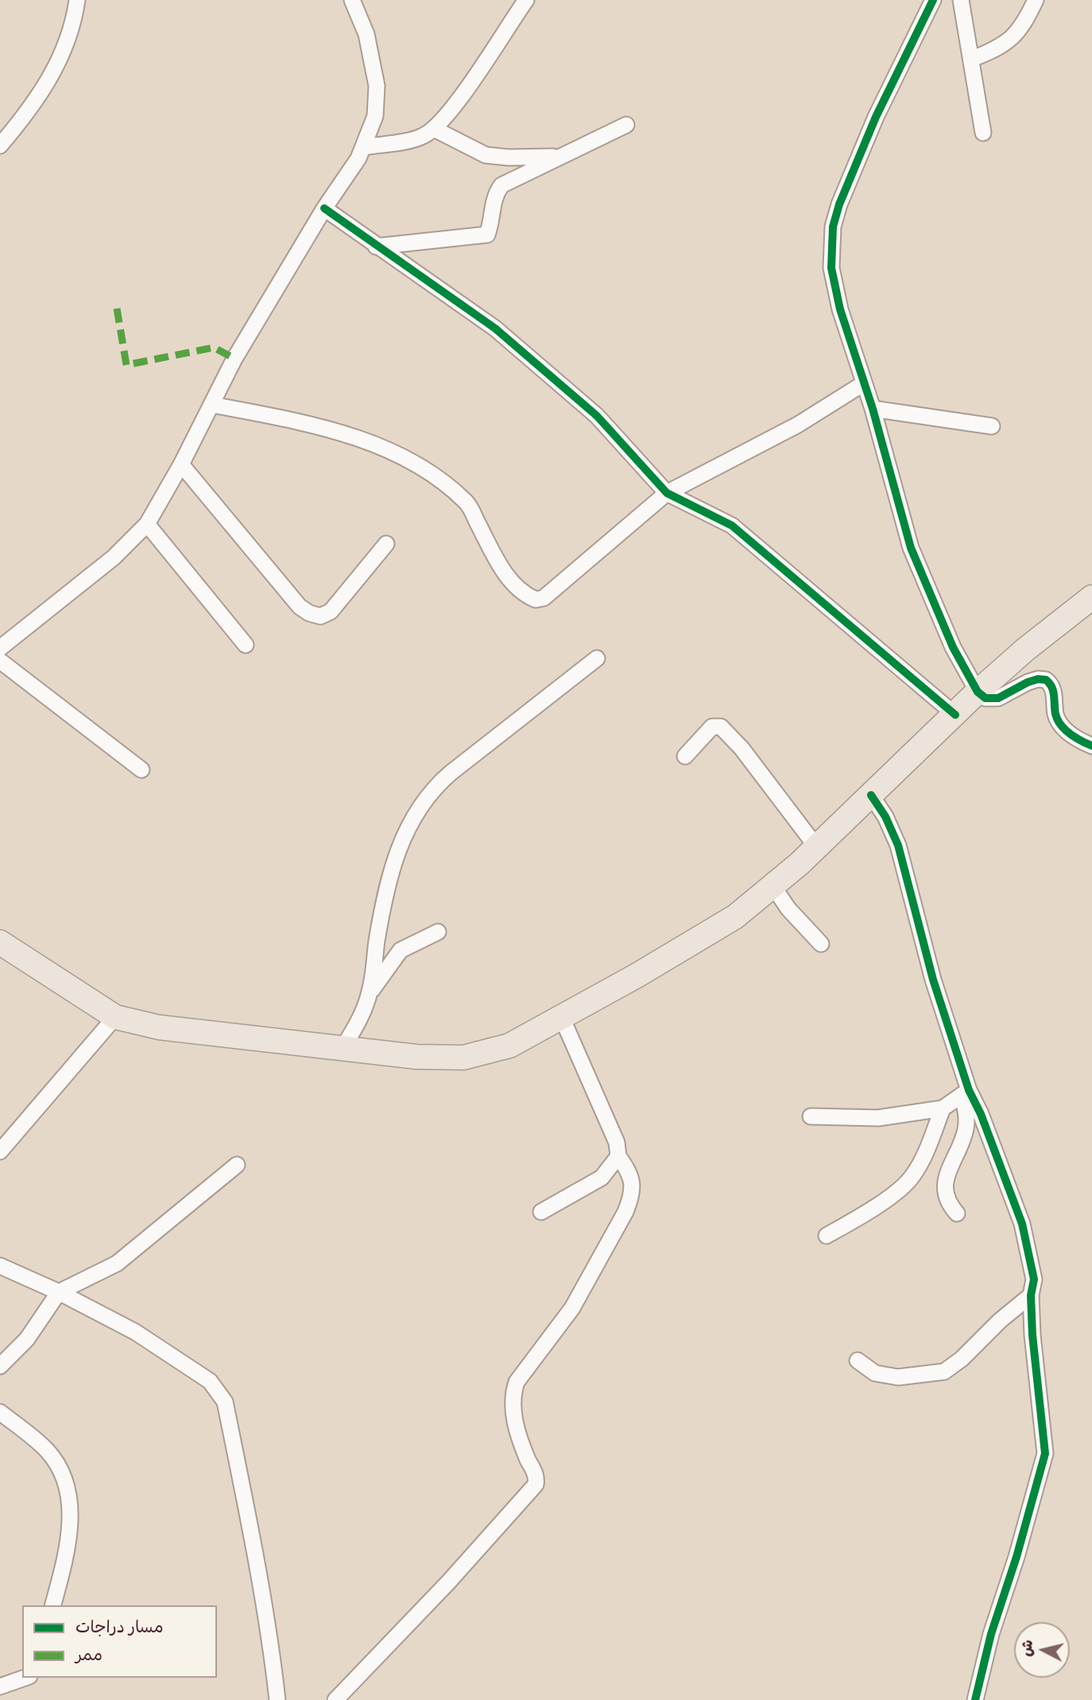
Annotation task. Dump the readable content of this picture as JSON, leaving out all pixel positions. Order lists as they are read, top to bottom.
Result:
{
  "legend": ["مسار دراجات", "ممر"],
  "north": "left"
}
